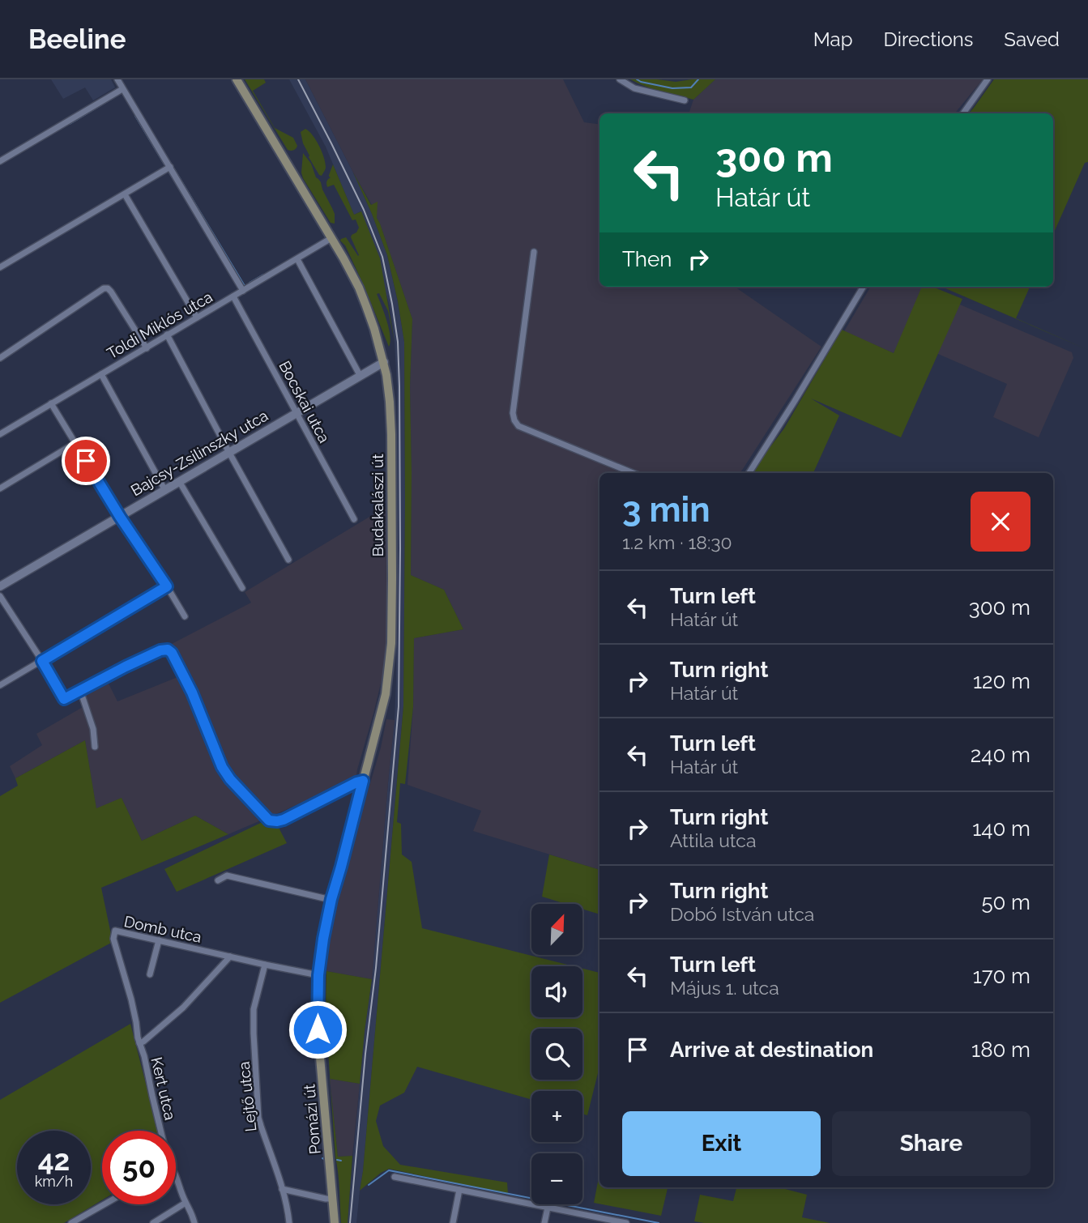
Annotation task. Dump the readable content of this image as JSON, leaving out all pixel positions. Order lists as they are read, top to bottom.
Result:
{
  "streets": {
    "main road": ["Budakalászi út", "Pomázi út"],
    "street": [
      "Toldi Miklós utca",
      "Bocskai utca",
      "Bajcsy-Zsilinszky utca",
      "Domb utca",
      "Kert utca",
      "Lejtő utca"
    ]
  },
  "crossings": [
    ["Toldi Miklós utca", "Bocskai utca"],
    ["Toldi Miklós utca", "Budakalászi út"],
    ["Bocskai utca", "Bajcsy-Zsilinszky utca"],
    ["Bajcsy-Zsilinszky utca", "Budakalászi út"],
    ["Budakalászi út", "Pomázi út"],
    ["Domb utca", "Kert utca"],
    ["Domb utca", "Lejtő utca"],
    ["Domb utca", "Pomázi út"]
  ],
  "north": "top right",
  "page": {
    "header": "Beeline",
    "nav": ["Map", "Directions", "Saved"],
    "turn": ["300 m", "Határ út"],
    "then": "Then",
    "heading": ["3 min", "1.2 km · 18:30"],
    "list": [
      {
        "name": "Turn left",
        "note": "Határ út",
        "value": "300 m"
      },
      {
        "name": "Turn right",
        "note": "Határ út",
        "value": "120 m"
      },
      {
        "name": "Turn left",
        "note": "Határ út",
        "value": "240 m"
      },
      {
        "name": "Turn right",
        "note": "Attila utca",
        "value": "140 m"
      },
      {
        "name": "Turn right",
        "note": "Dobó István utca",
        "value": "50 m"
      },
      {
        "name": "Turn left",
        "note": "Május 1. utca",
        "value": "170 m"
      },
      {
        "name": "Arrive at destination",
        "value": "180 m"
      }
    ],
    "map_buttons": ["+", "−"],
    "buttons": ["Exit", "Share"],
    "speed": "42 km/h",
    "limit": "50"
  }
}
